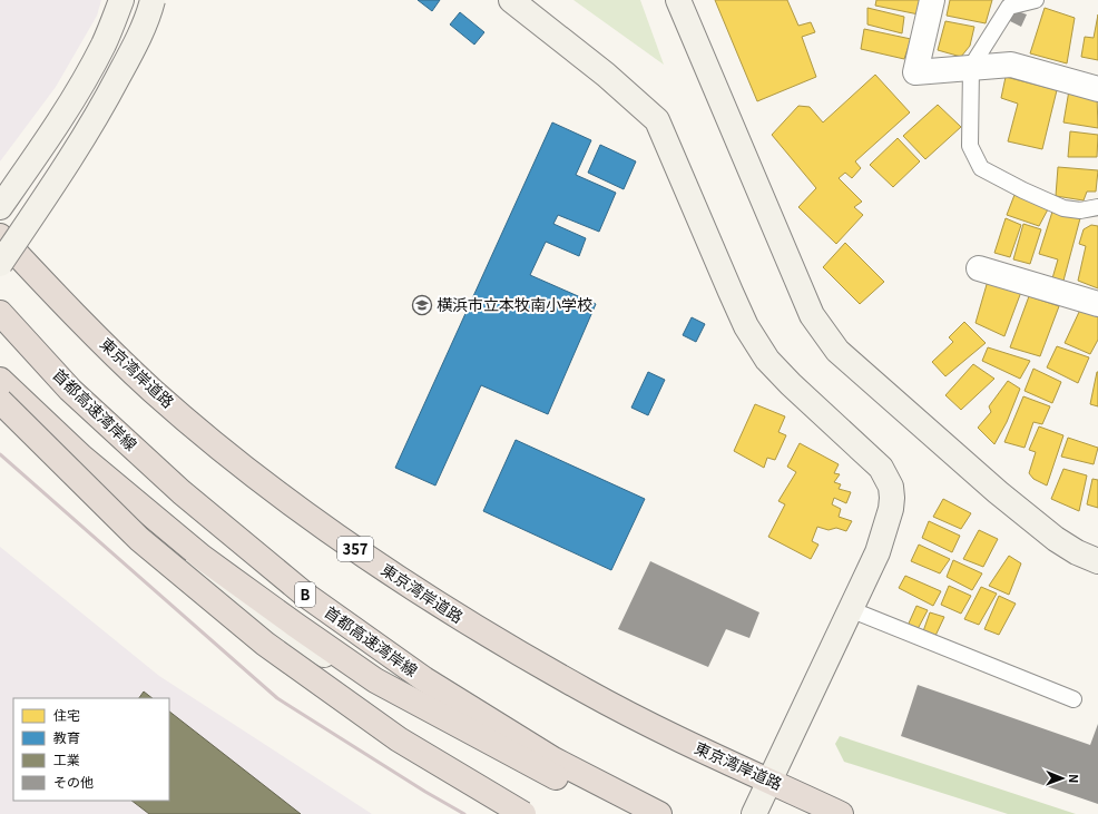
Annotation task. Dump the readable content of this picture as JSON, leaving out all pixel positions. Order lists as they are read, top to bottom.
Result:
{
  "streets": {
    "highway": [
      "東京湾岸道路",
      "首都高速湾岸線",
      "357",
      "B"
    ]
  },
  "places": {
    "school or university": ["横浜市立本牧南小学校"]
  },
  "legend": [
    "住宅",
    "教育",
    "工業",
    "その他"
  ],
  "north": "right"
}
